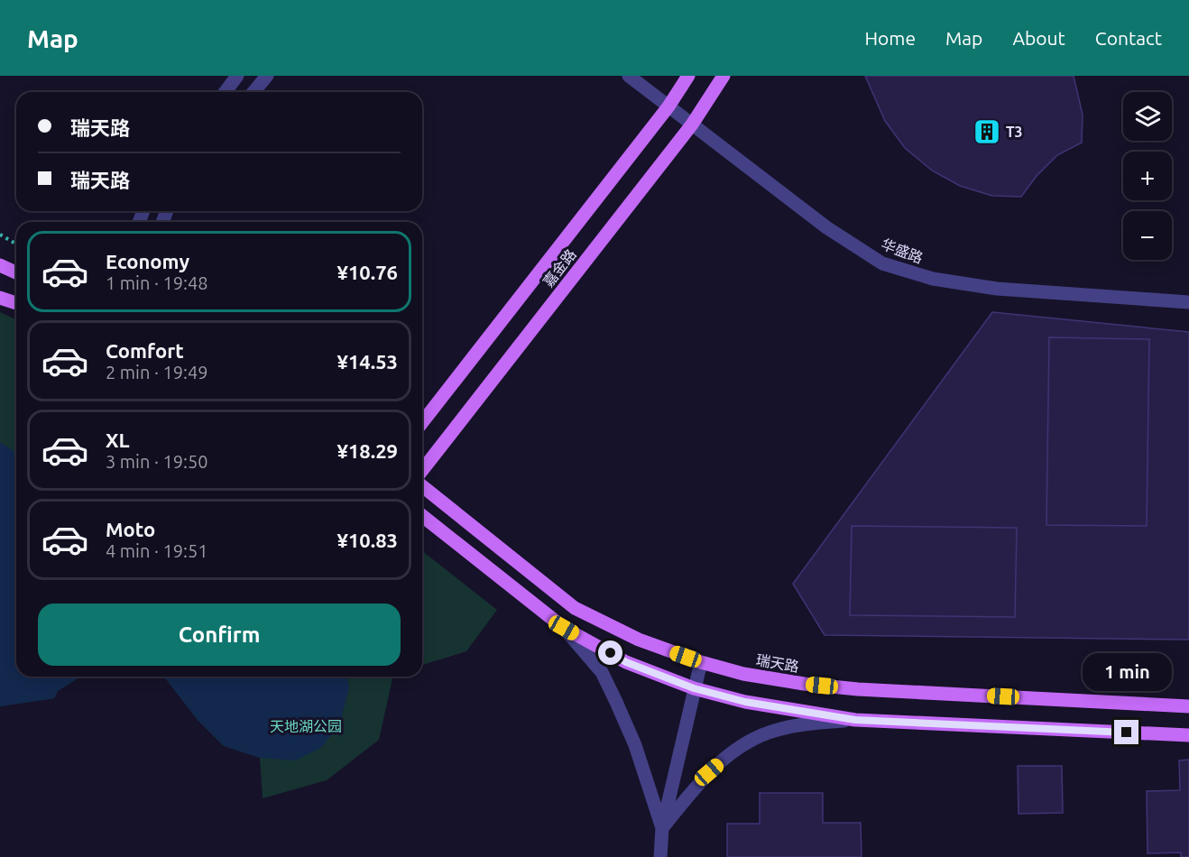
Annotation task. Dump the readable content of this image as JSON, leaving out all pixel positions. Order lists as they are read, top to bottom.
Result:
{
  "streets": {
    "main road": ["嘉金路", "瑞天路"],
    "street": ["华盛路"]
  },
  "crossings": [
    ["华盛路", "嘉金路"]
  ],
  "parks": ["天地湖公园"],
  "places": {
    "building": ["T3"]
  },
  "page": {
    "header": "Map",
    "nav": [
      "Home",
      "Map",
      "About",
      "Contact"
    ],
    "map_buttons": ["+", "−"],
    "banner": ["瑞天路", "瑞天路"],
    "list": [
      {
        "name": "Economy",
        "note": "1 min · 19:48",
        "value": "¥10.76"
      },
      {
        "name": "Comfort",
        "note": "2 min · 19:49",
        "value": "¥14.53"
      },
      {
        "name": "XL",
        "note": "3 min · 19:50",
        "value": "¥18.29"
      },
      {
        "name": "Moto",
        "note": "4 min · 19:51",
        "value": "¥10.83"
      }
    ],
    "buttons": "Confirm",
    "bubble": "1 min"
  }
}
